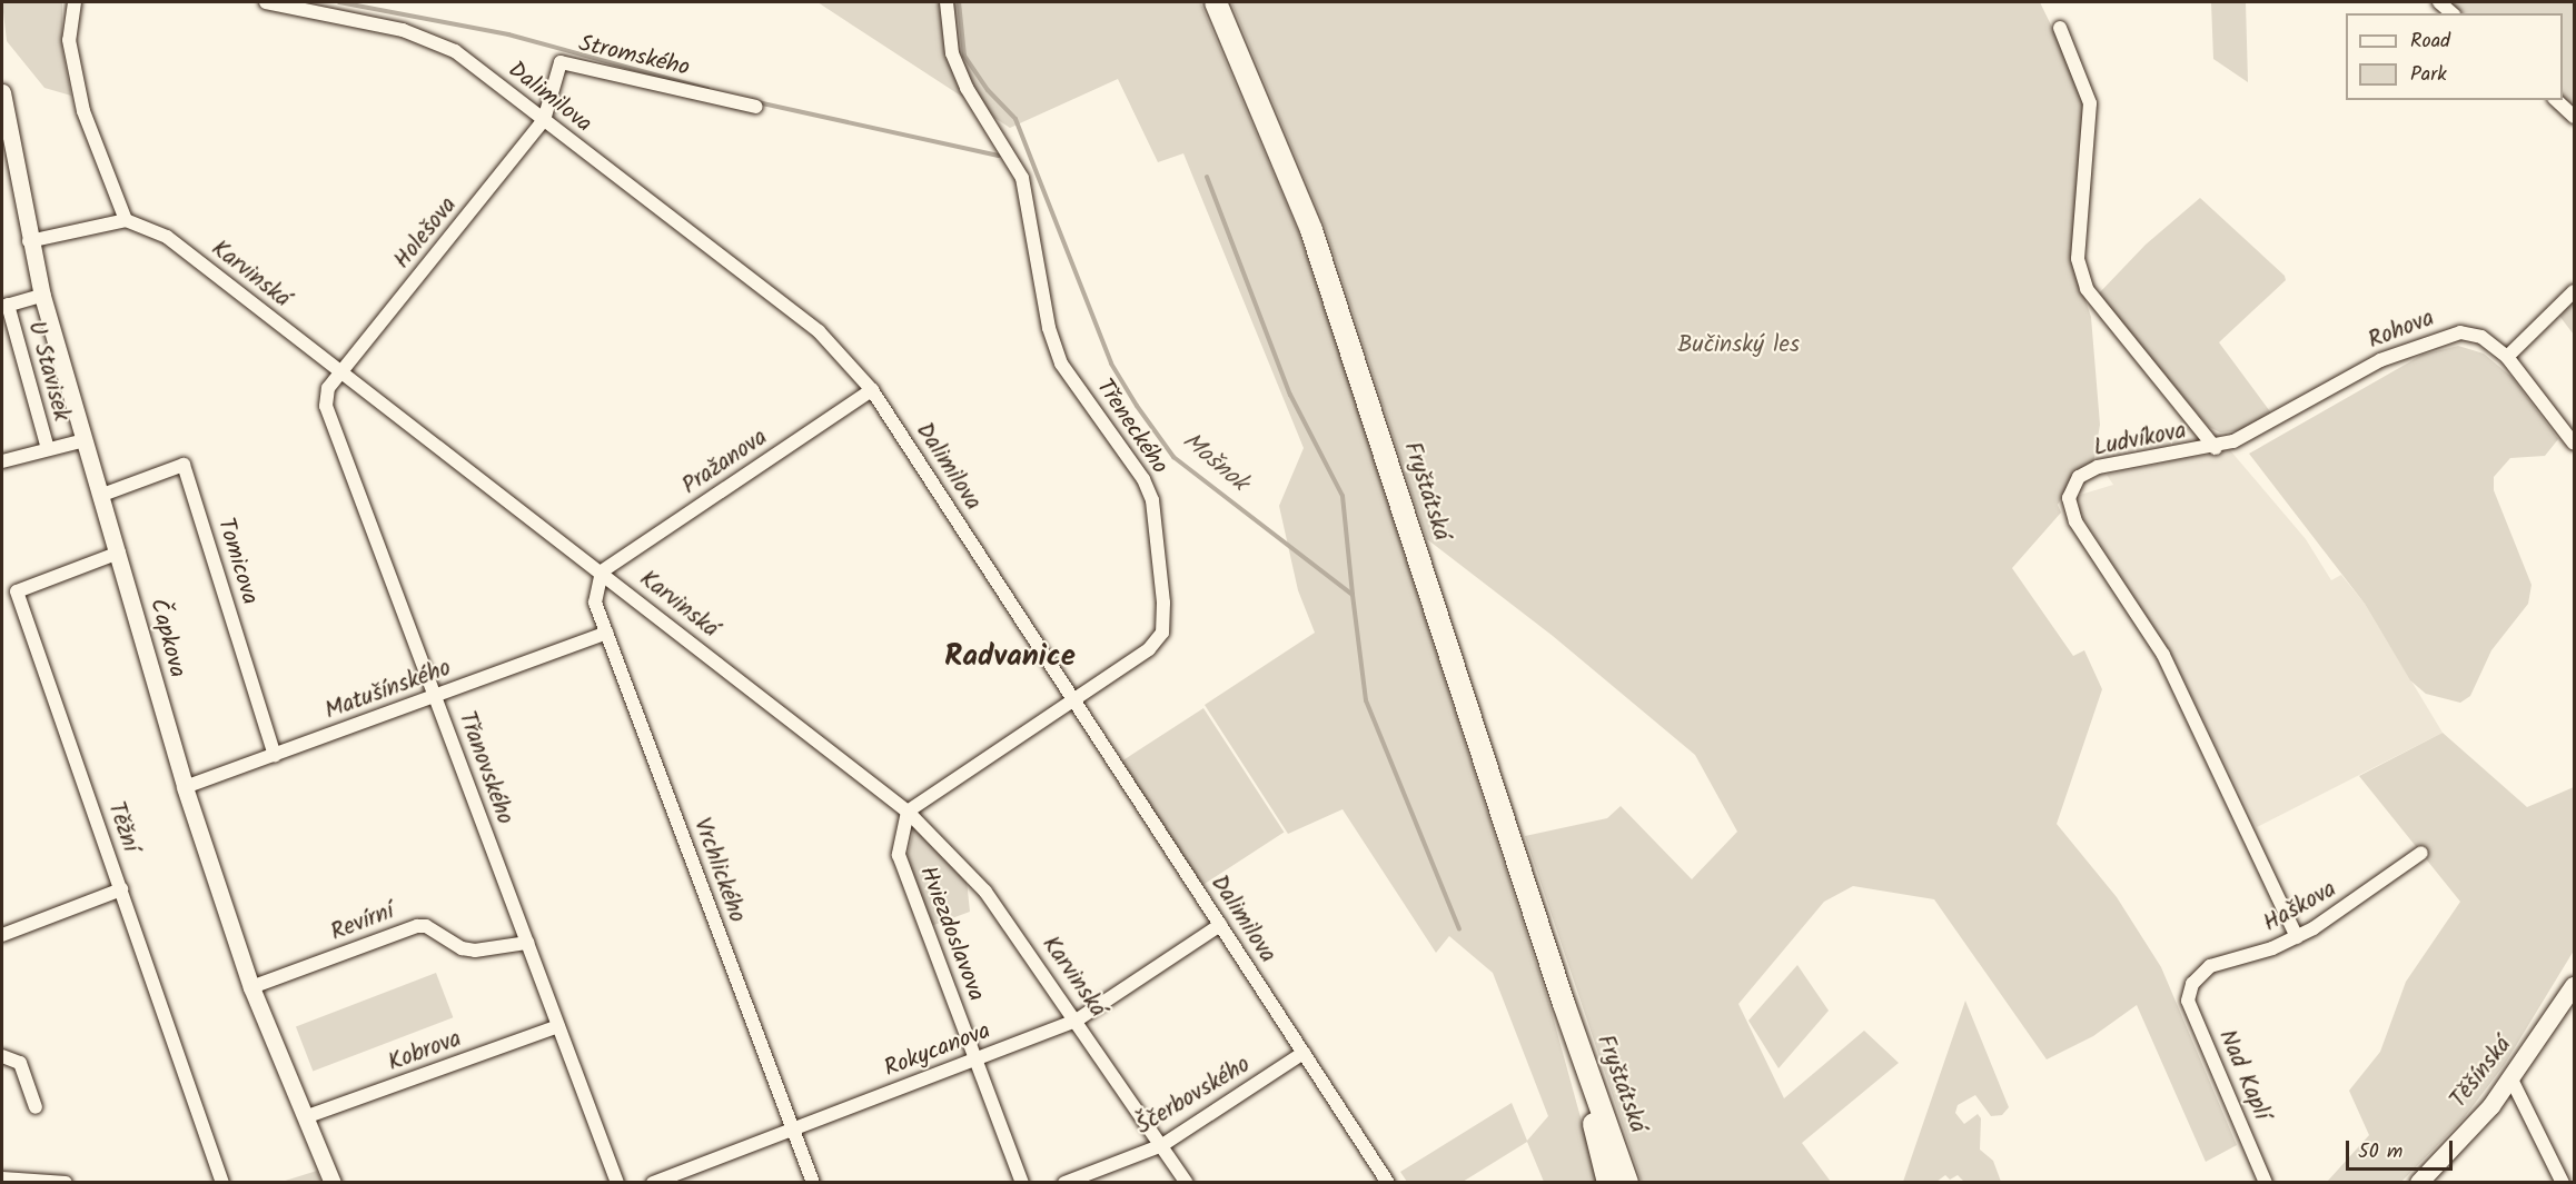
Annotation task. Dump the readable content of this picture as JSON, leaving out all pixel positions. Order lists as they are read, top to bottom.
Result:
{
  "streets": {
    "main road": ["Fryštátská", "Těšínská"],
    "street": [
      "Stromského",
      "Dalimilova",
      "Holešova",
      "Karvinská",
      "Rohova",
      "U Stavisek",
      "Třeneckého",
      "Ludvíkova",
      "Pražanova",
      "Tomicova",
      "Čapkova",
      "Matušínského",
      "Třanovského",
      "Těžní",
      "Vrchlického",
      "Haškova",
      "Revírní",
      "Hviezdoslavova",
      "Rokycanova",
      "Kobrova",
      "Nad Kaplí",
      "Ščerbovského"
    ]
  },
  "crossings": [
    ["Stromského", "Dalimilova"],
    ["Stromského", "Holešova"],
    ["Dalimilova", "Holešova"],
    ["Dalimilova", "Třeneckého"],
    ["Dalimilova", "Pražanova"],
    ["Dalimilova", "Rokycanova"],
    ["Dalimilova", "Ščerbovského"],
    ["Holešova", "Karvinská"],
    ["Holešova", "Třanovského"],
    ["Karvinská", "Třeneckého"],
    ["Karvinská", "Pražanova"],
    ["Karvinská", "Třanovského"],
    ["Karvinská", "Vrchlického"],
    ["Karvinská", "Hviezdoslavova"],
    ["Karvinská", "Rokycanova"],
    ["Karvinská", "Ščerbovského"],
    ["Rohova", "Ludvíkova"],
    ["U Stavisek", "Čapkova"],
    ["Třeneckého", "Hviezdoslavova"],
    ["Ludvíkova", "Haškova"],
    ["Pražanova", "Vrchlického"],
    ["Tomicova", "Čapkova"],
    ["Tomicova", "Matušínského"],
    ["Čapkova", "Matušínského"],
    ["Čapkova", "Těžní"],
    ["Čapkova", "Revírní"],
    ["Čapkova", "Kobrova"],
    ["Matušínského", "Třanovského"],
    ["Matušínského", "Vrchlického"],
    ["Třanovského", "Revírní"],
    ["Třanovského", "Kobrova"],
    ["Vrchlického", "Rokycanova"],
    ["Haškova", "Nad Kaplí"],
    ["Hviezdoslavova", "Rokycanova"]
  ],
  "districts": ["Radvanice"],
  "water": ["Mošnok"],
  "parks": ["Bučinský les"],
  "legend": ["Road", "Park"],
  "scale_bar": "50 m"
}
